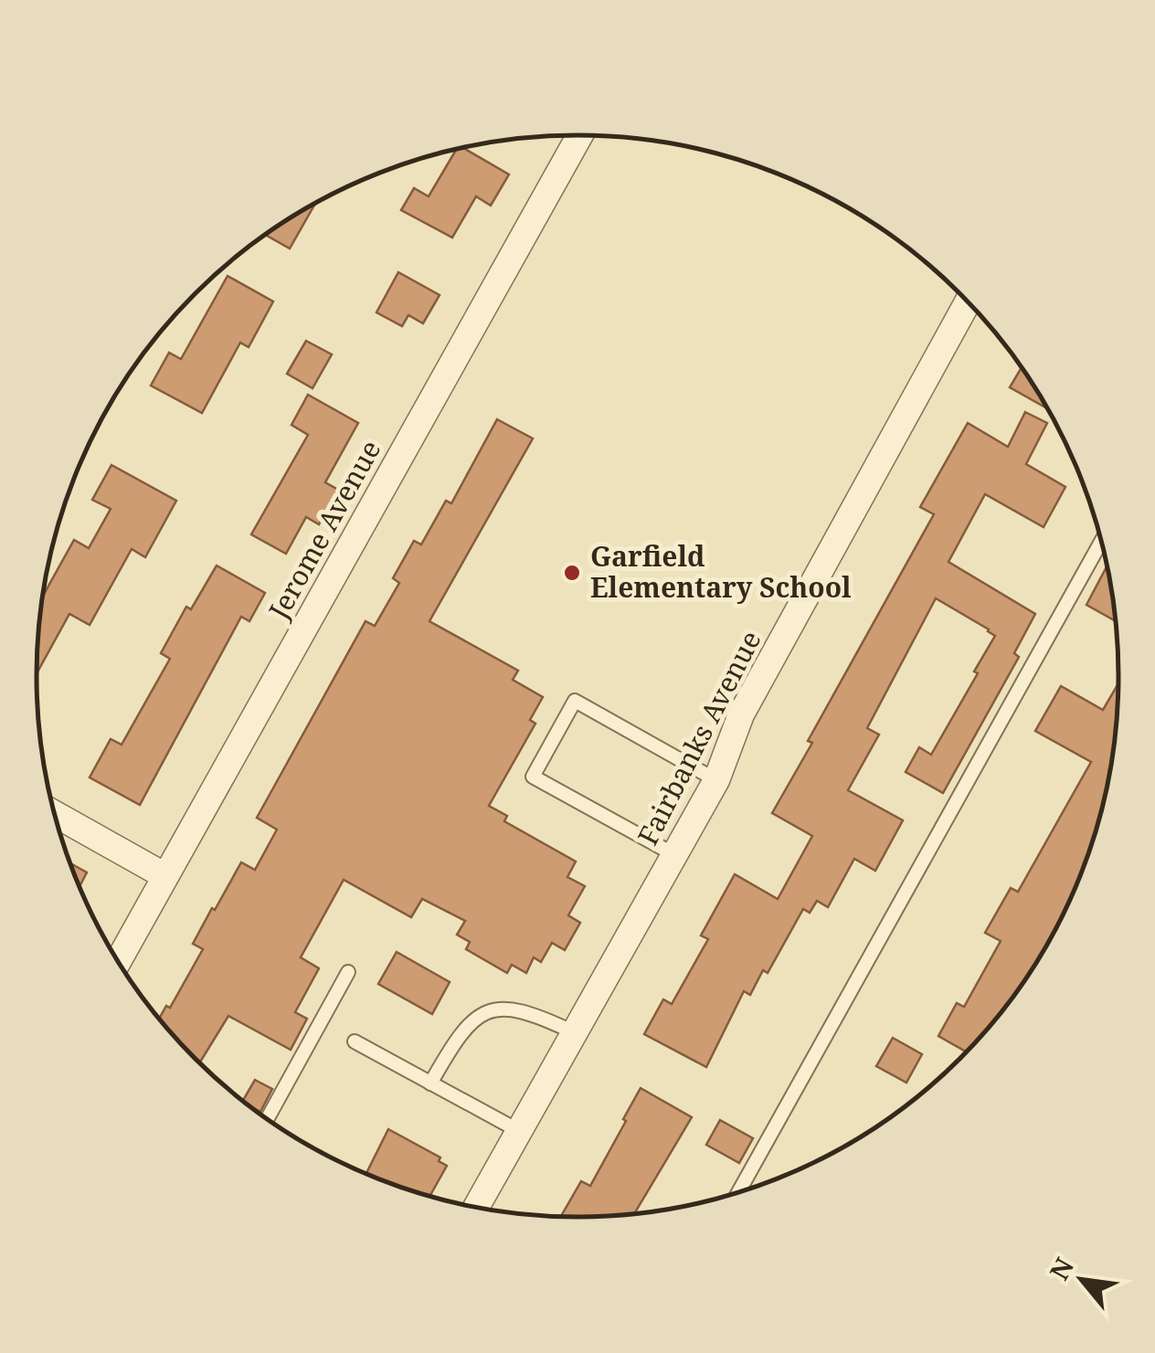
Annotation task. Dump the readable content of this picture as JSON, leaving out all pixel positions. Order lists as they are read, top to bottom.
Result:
{
  "streets": {
    "street": ["Jerome Avenue", "Fairbanks Avenue"]
  },
  "places": ["Garfield Elementary School"],
  "north": "top left"
}
